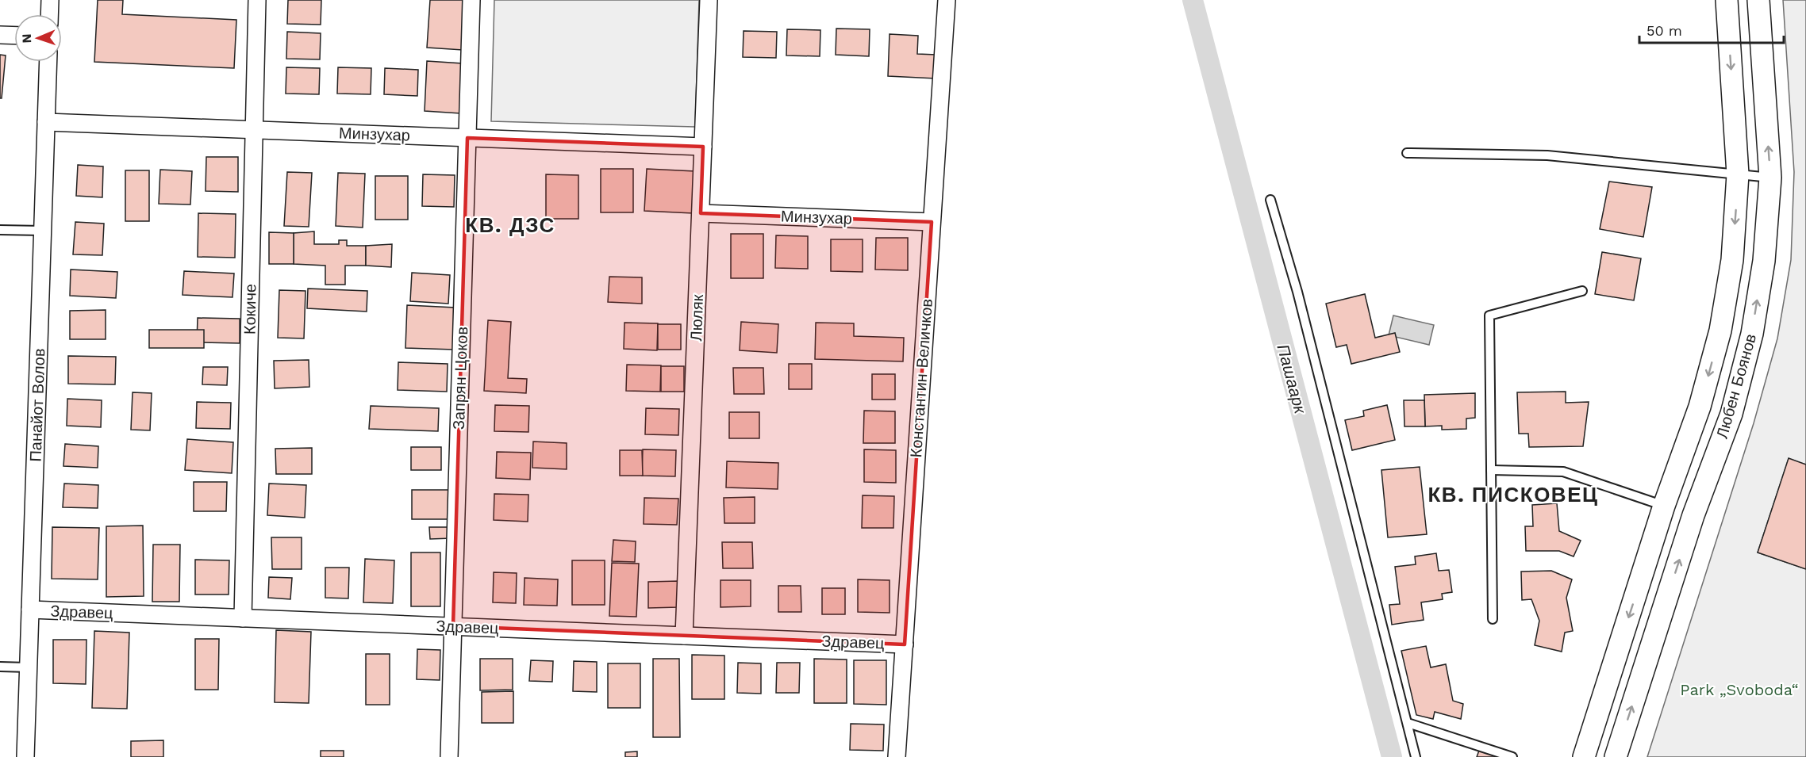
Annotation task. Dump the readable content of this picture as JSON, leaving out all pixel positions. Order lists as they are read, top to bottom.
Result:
{
  "streets": {
    "street": [
      "Минзухар",
      "Кокиче",
      "Люляк",
      "Запрян Цоков",
      "Константин Величков",
      "Любен Боянов",
      "Панайот Волов",
      "Здравец"
    ]
  },
  "crossings": [
    ["Минзухар", "Кокиче"],
    ["Минзухар", "Люляк"],
    ["Минзухар", "Запрян Цоков"],
    ["Минзухар", "Константин Величков"],
    ["Минзухар", "Панайот Волов"],
    ["Кокиче", "Здравец"],
    ["Люляк", "Здравец"],
    ["Запрян Цоков", "Здравец"],
    ["Константин Величков", "Здравец"],
    ["Панайот Волов", "Здравец"]
  ],
  "districts": ["КВ. ДЗС", "КВ. ПИСКОВЕЦ"],
  "water": ["Пашаарк"],
  "parks": ["Park „Svoboda“"],
  "scale_bar": "50 m",
  "north": "left"
}
